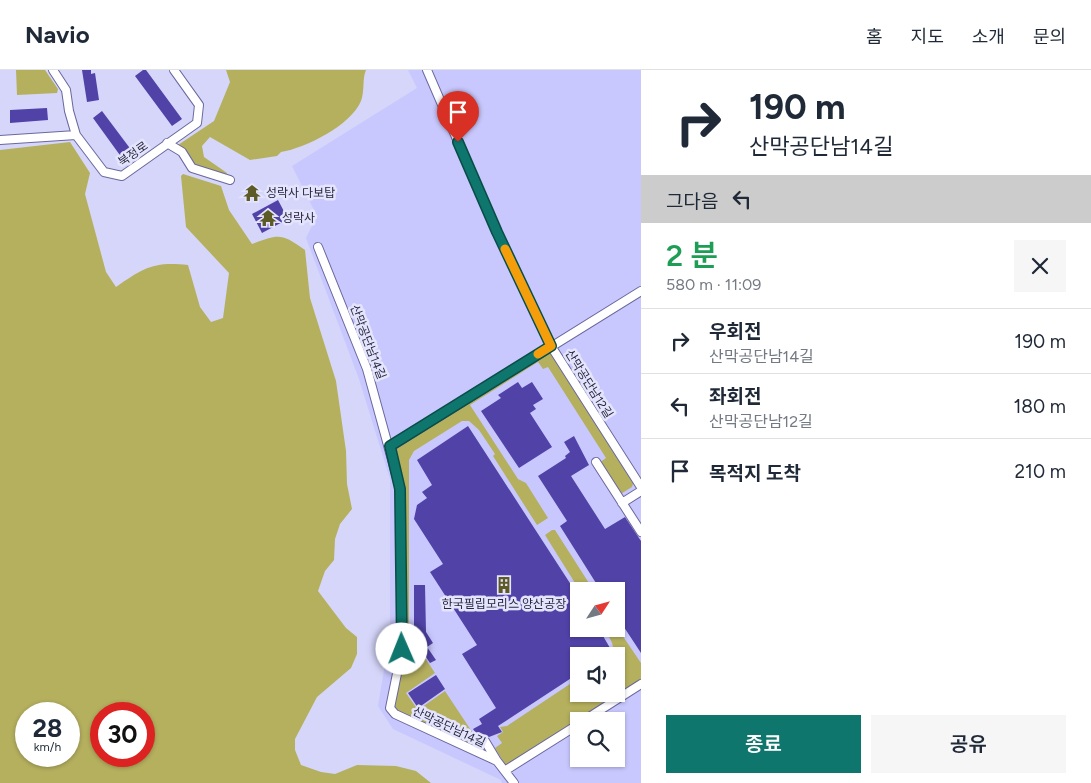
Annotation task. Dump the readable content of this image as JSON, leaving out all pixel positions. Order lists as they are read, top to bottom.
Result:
{
  "streets": {
    "street": ["북정로", "산막공단남14길", "산막공단남12길"]
  },
  "places": {
    "temple": ["성락사 다보탑", "성락사"],
    "building": ["한국필립모리스 양산공장"]
  },
  "north": "top right",
  "page": {
    "header": "Navio",
    "nav": [
      "홈",
      "지도",
      "소개",
      "문의"
    ],
    "turn": ["190 m", "산막공단남14길"],
    "then": "그다음",
    "heading": ["2 분", "580 m · 11:09"],
    "list": [
      {
        "name": "우회전",
        "note": "산막공단남14길",
        "value": "190 m"
      },
      {
        "name": "좌회전",
        "note": "산막공단남12길",
        "value": "180 m"
      },
      {
        "name": "목적지 도착",
        "value": "210 m"
      }
    ],
    "speed": "28 km/h",
    "limit": "30",
    "buttons": ["종료", "공유"]
  }
}
